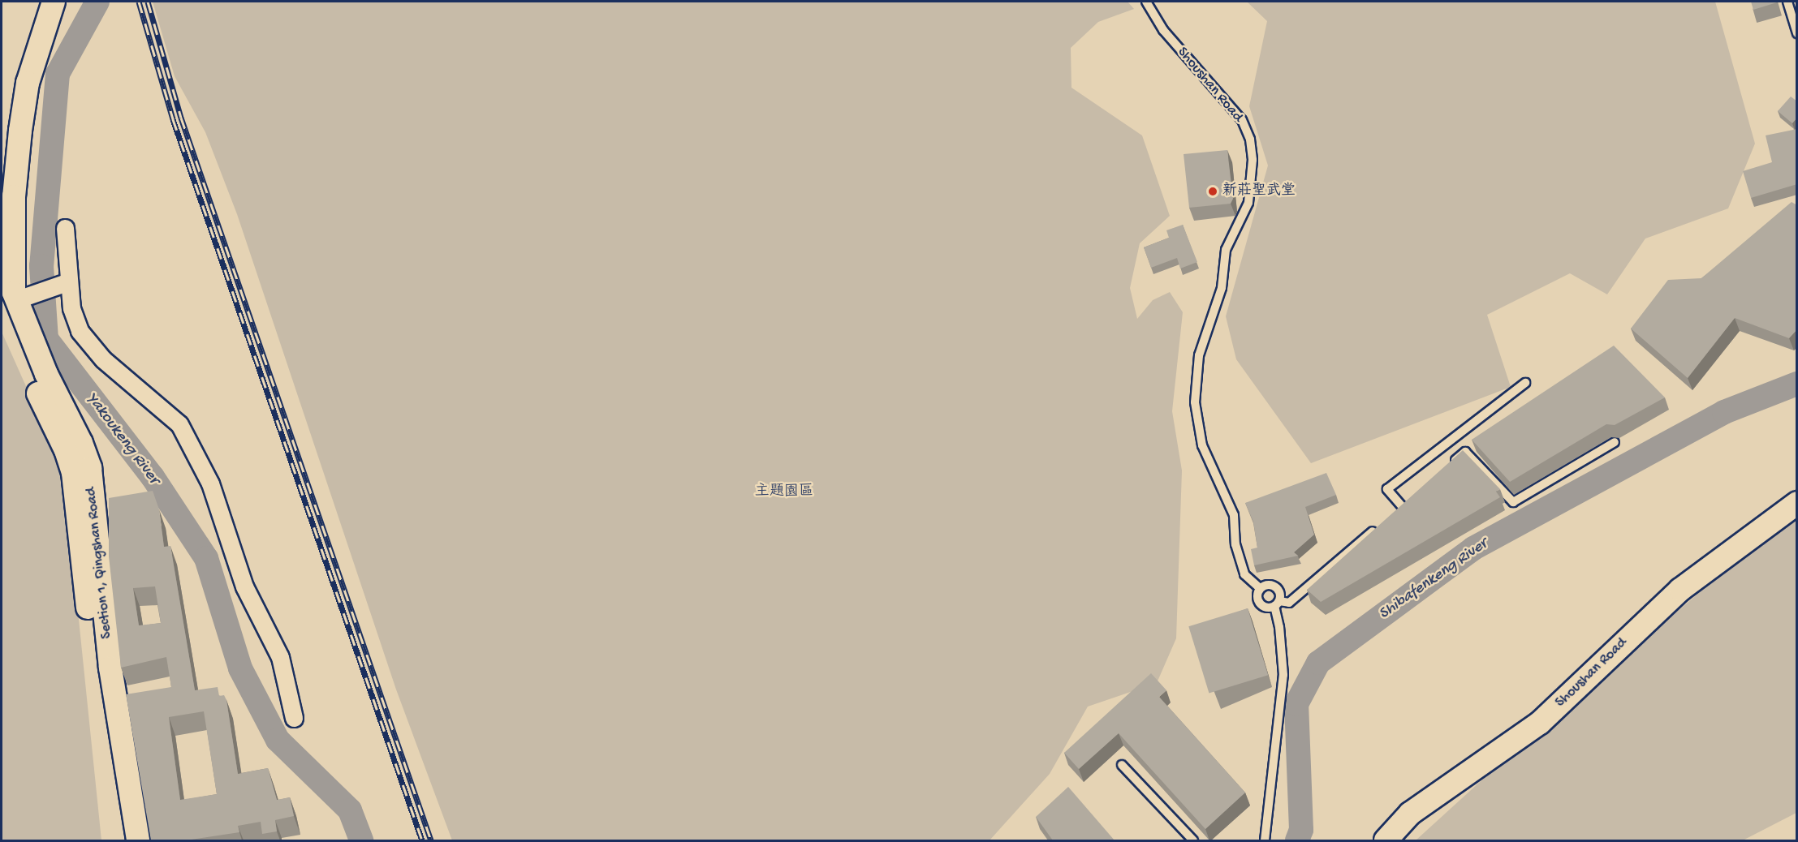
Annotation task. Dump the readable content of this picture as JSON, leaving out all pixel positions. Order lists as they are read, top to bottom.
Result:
{
  "streets": {
    "street": ["Shoushan Road", "Section 1, Qingshan Road"]
  },
  "water": ["Yakoukeng River", "Shibafenkeng River"],
  "parks": ["主題園區"],
  "places": ["新莊聖武堂"]
}
